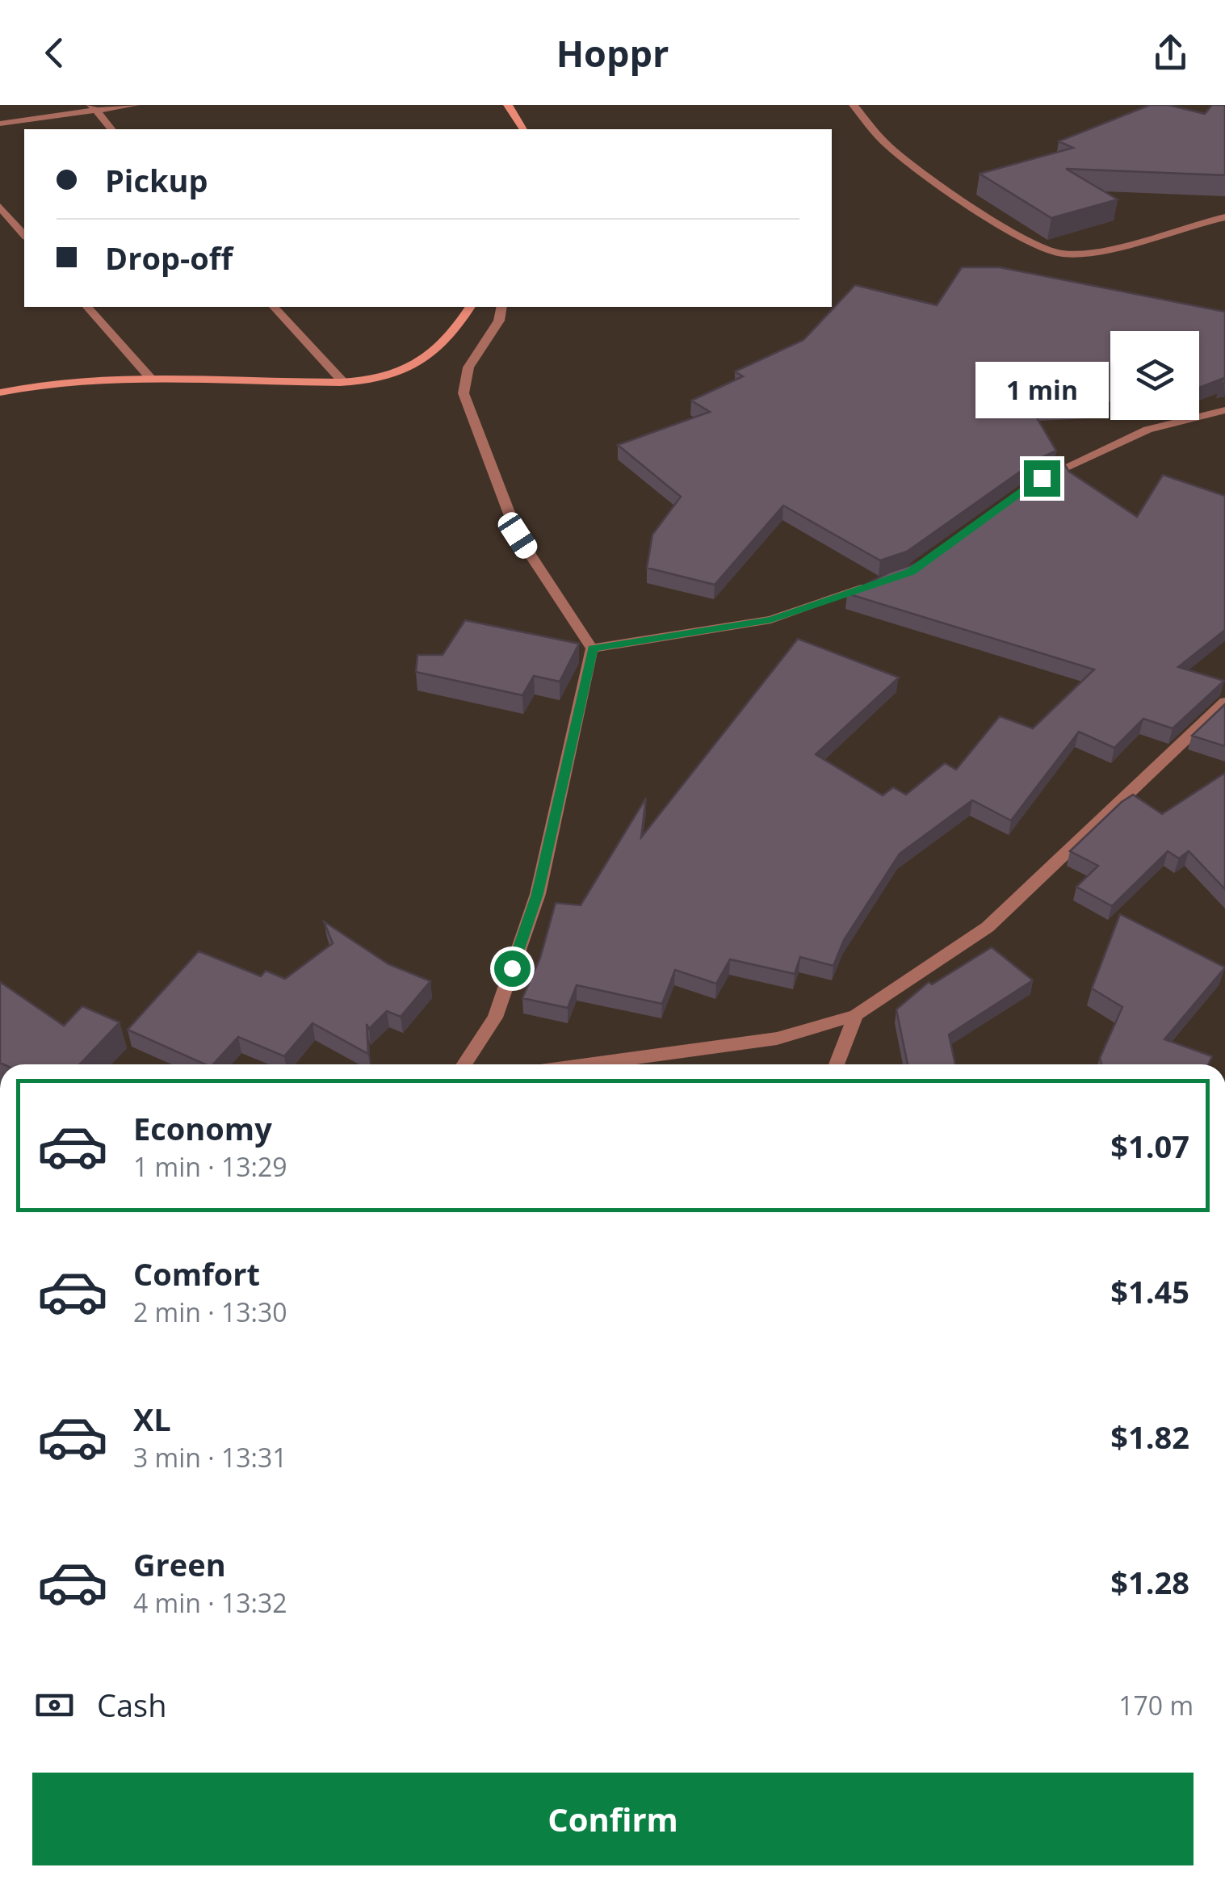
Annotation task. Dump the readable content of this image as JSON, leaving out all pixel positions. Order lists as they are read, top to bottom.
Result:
{
  "page": {
    "header": "Hoppr",
    "banner": ["Pickup", "Drop-off"],
    "bubble": "1 min",
    "list": [
      {
        "name": "Economy",
        "note": "1 min · 13:29",
        "value": "$1.07"
      },
      {
        "name": "Comfort",
        "note": "2 min · 13:30",
        "value": "$1.45"
      },
      {
        "name": "XL",
        "note": "3 min · 13:31",
        "value": "$1.82"
      },
      {
        "name": "Green",
        "note": "4 min · 13:32",
        "value": "$1.28"
      }
    ],
    "pay": ["Cash", "170 m"],
    "buttons": "Confirm"
  }
}
